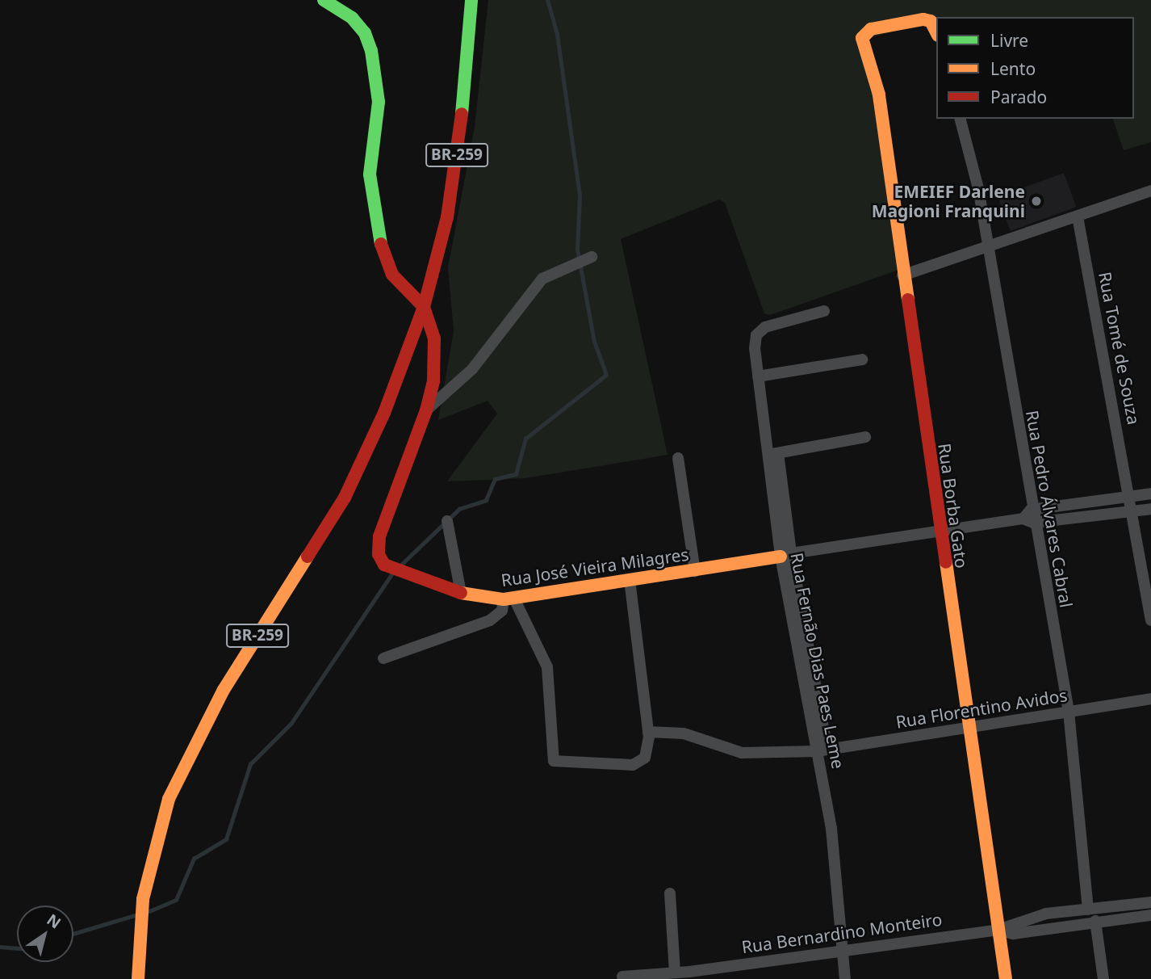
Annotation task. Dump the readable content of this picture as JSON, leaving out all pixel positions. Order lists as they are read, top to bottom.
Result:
{
  "streets": {
    "main road": ["BR-259", "Rua Borba Gato", "Rua José Vieira Milagres"],
    "street": [
      "Rua Tomé de Souza",
      "Rua Pedro Álvares Cabral",
      "Rua Fernão Dias Paes Leme",
      "Rua Florentino Avidos",
      "Rua Bernardino Monteiro"
    ]
  },
  "crossings": [
    ["BR-259", "Rua José Vieira Milagres"],
    ["Rua Tomé de Souza", "Rua José Vieira Milagres"],
    ["Rua Borba Gato", "Rua José Vieira Milagres"],
    ["Rua Borba Gato", "Rua Florentino Avidos"],
    ["Rua Borba Gato", "Rua Bernardino Monteiro"],
    ["Rua Pedro Álvares Cabral", "Rua José Vieira Milagres"],
    ["Rua Pedro Álvares Cabral", "Rua Florentino Avidos"],
    ["Rua Pedro Álvares Cabral", "Rua Bernardino Monteiro"],
    ["Rua José Vieira Milagres", "Rua Fernão Dias Paes Leme"],
    ["Rua Fernão Dias Paes Leme", "Rua Florentino Avidos"],
    ["Rua Fernão Dias Paes Leme", "Rua Bernardino Monteiro"]
  ],
  "places": ["EMEIEF Darlene Magioni Franquini"],
  "legend": ["Livre", "Lento", "Parado"],
  "north": "top right"
}
